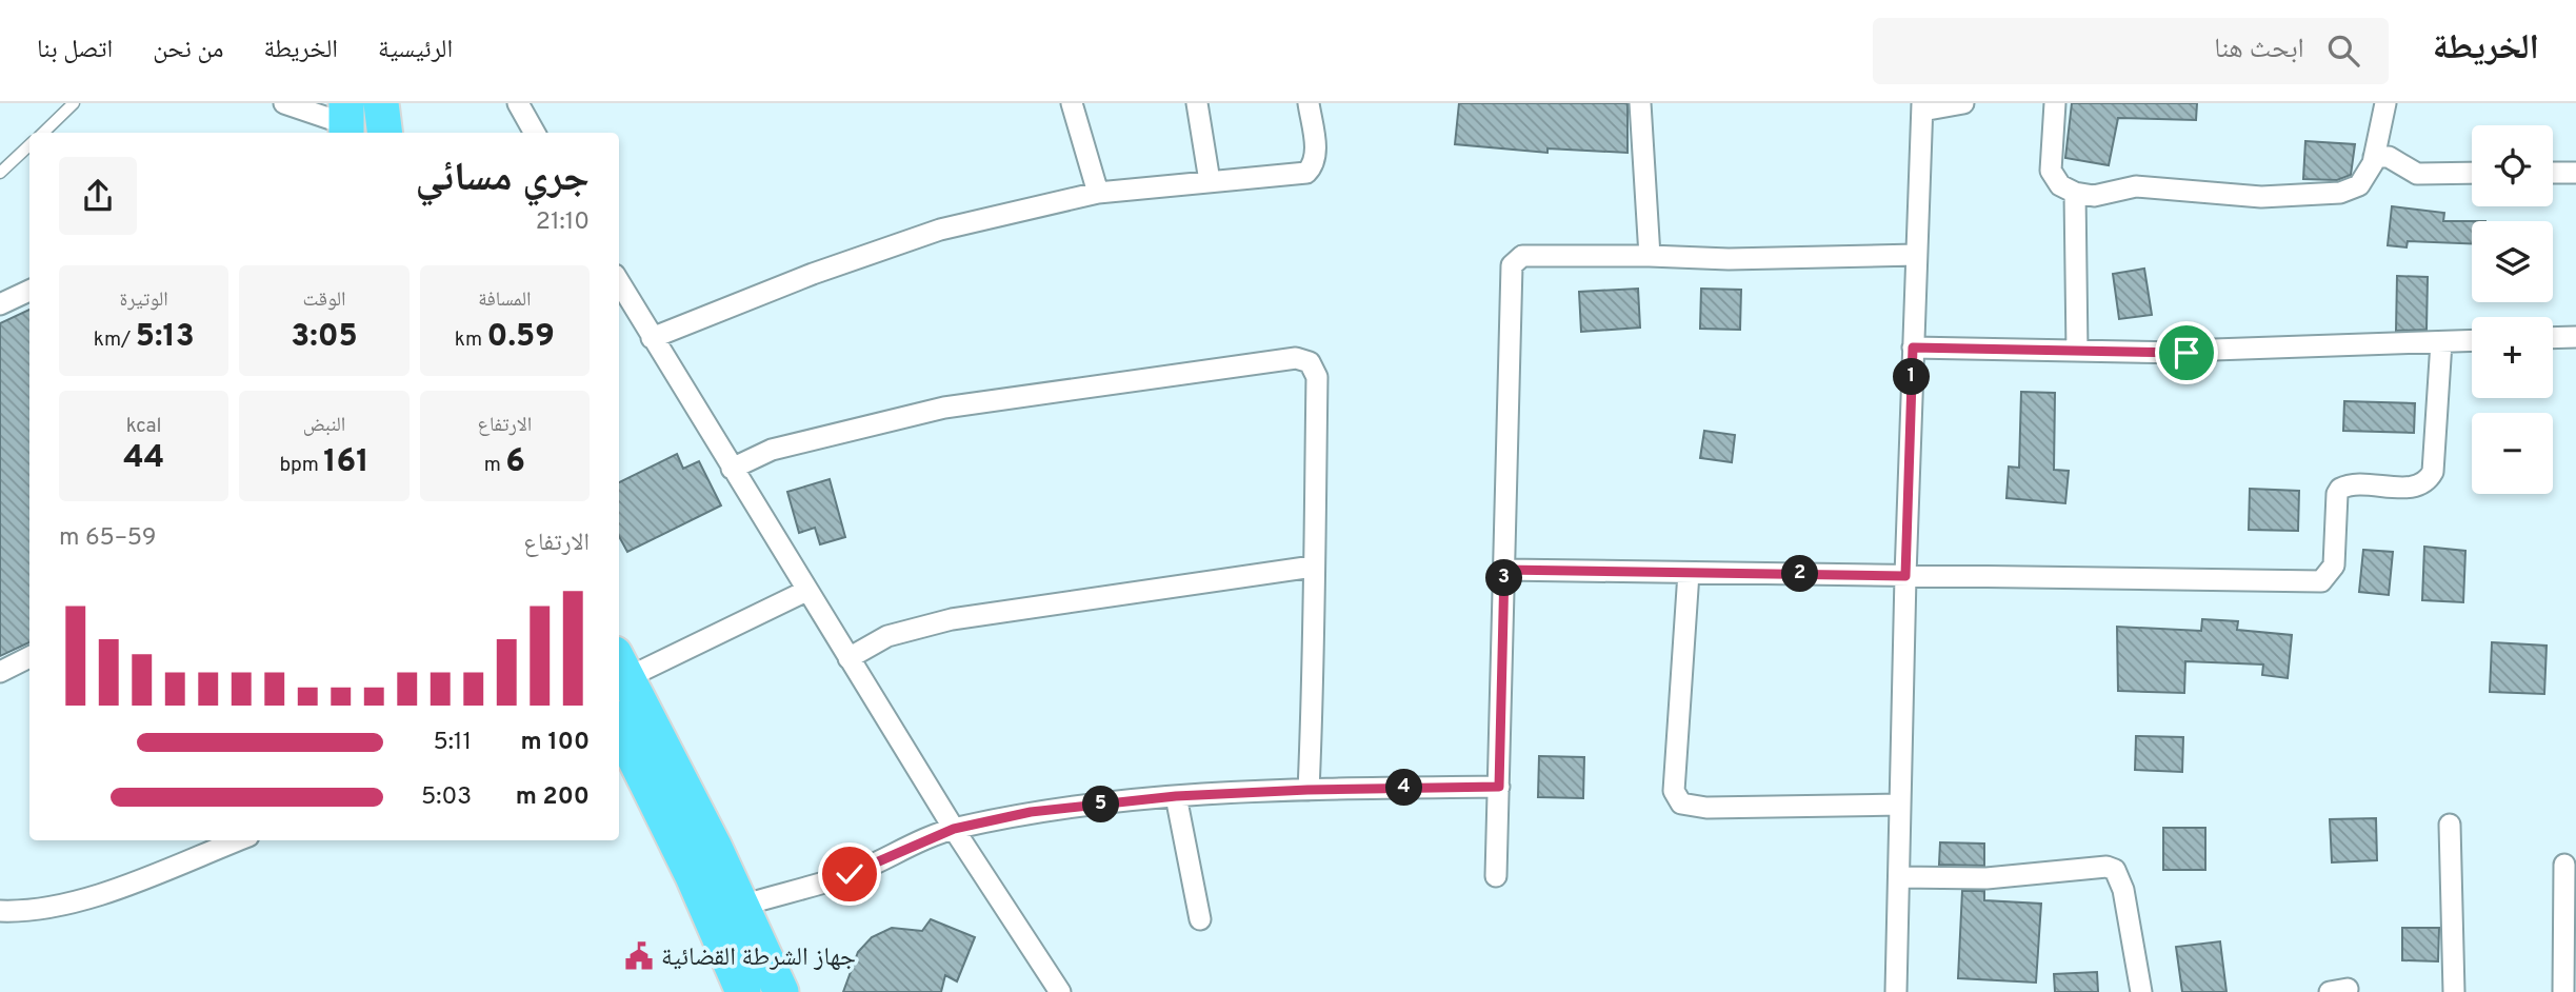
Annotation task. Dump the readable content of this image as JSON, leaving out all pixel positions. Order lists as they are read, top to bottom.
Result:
{
  "places": {
    "public building": ["جهاز الشرطة القضائية"]
  },
  "page": {
    "header": "الخريطة",
    "search": "ابحث هنا",
    "nav": [
      "الرئيسية",
      "الخريطة",
      "من نحن",
      "اتصل بنا"
    ],
    "map_buttons": ["+", "−"],
    "heading": ["جري مسائي", "21:10"],
    "stats": [
      ["المسافة", "0.59 km"],
      ["الوقت", "3:05"],
      ["الوتيرة", "5:13 /km"],
      ["الارتفاع", "6 m"],
      ["النبض", "161 bpm"],
      ["kcal", "44"]
    ],
    "pins": [
      "1",
      "2",
      "3",
      "4",
      "5"
    ],
    "chart": ["الارتفاع", "59–65 m"],
    "list": [
      {
        "name": "100 m",
        "note": "5:11"
      },
      {
        "name": "200 m",
        "note": "5:03"
      }
    ]
  }
}
